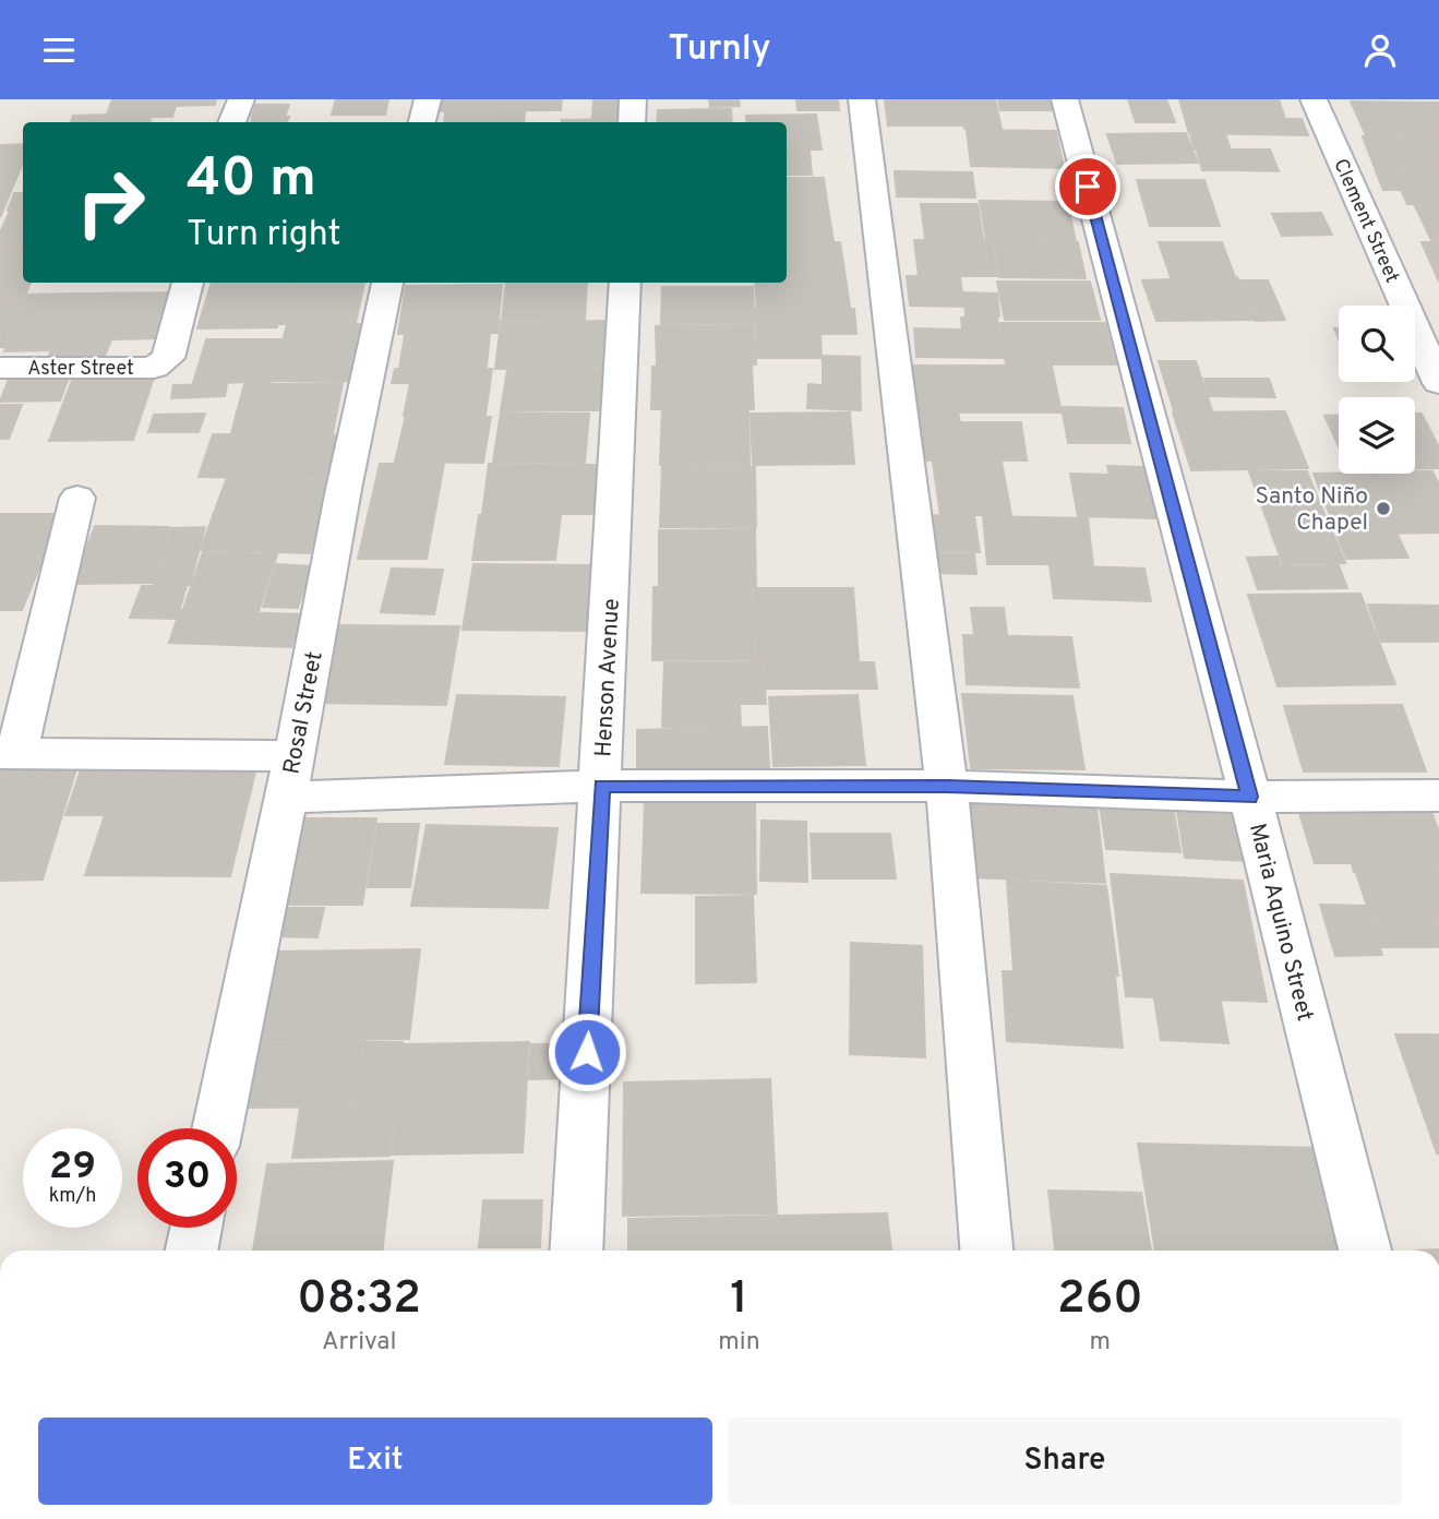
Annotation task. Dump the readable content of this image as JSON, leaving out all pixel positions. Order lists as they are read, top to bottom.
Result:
{
  "streets": {
    "street": [
      "Clement Street",
      "Aster Street",
      "Henson Avenue",
      "Rosal Street",
      "Maria Aquino Street"
    ]
  },
  "places": ["Santo Niño Chapel"],
  "page": {
    "header": "Turnly",
    "turn": ["40 m", "Turn right"],
    "speed": "29 km/h",
    "limit": "30",
    "eta": [
      "08:32",
      "Arrival",
      "1",
      "min",
      "260",
      "m"
    ],
    "buttons": ["Exit", "Share"]
  }
}
